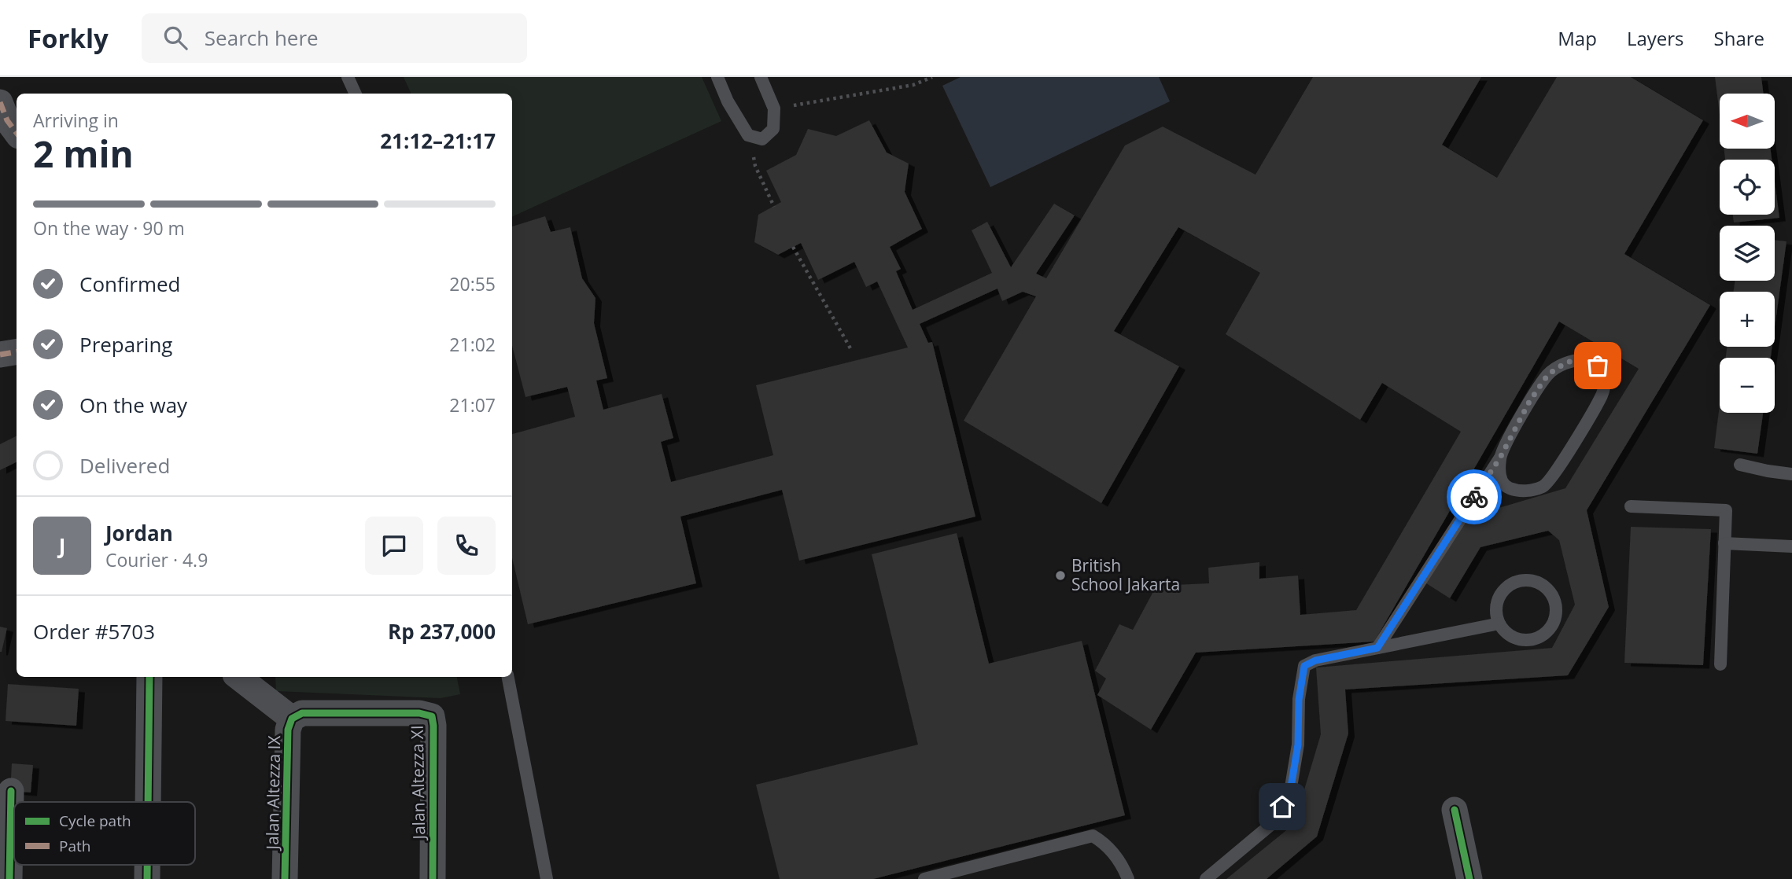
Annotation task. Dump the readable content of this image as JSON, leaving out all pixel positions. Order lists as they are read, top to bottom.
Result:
{
  "streets": {
    "street": ["Jalan Altezza XI", "Jalan Altezza IX"]
  },
  "crossings": [
    ["Jalan Altezza XI", "Jalan Altezza IX"]
  ],
  "places": ["British School Jakarta"],
  "legend": ["Cycle path", "Path"],
  "north": "left",
  "page": {
    "header": "Forkly",
    "search": "Search here",
    "nav": ["Map", "Layers", "Share"],
    "map_buttons": ["+", "−"],
    "heading": ["2 min", "Arriving in", "21:12–21:17"],
    "panel": [
      "Jordan",
      "Courier · 4.9",
      "Order #5703",
      "Rp 237,000"
    ],
    "bar": "On the way · 90 m",
    "list": [
      ["Confirmed", "20:55"],
      ["Preparing", "21:02"],
      ["On the way", "21:07"],
      "Delivered"
    ],
    "round": "J"
  }
}
